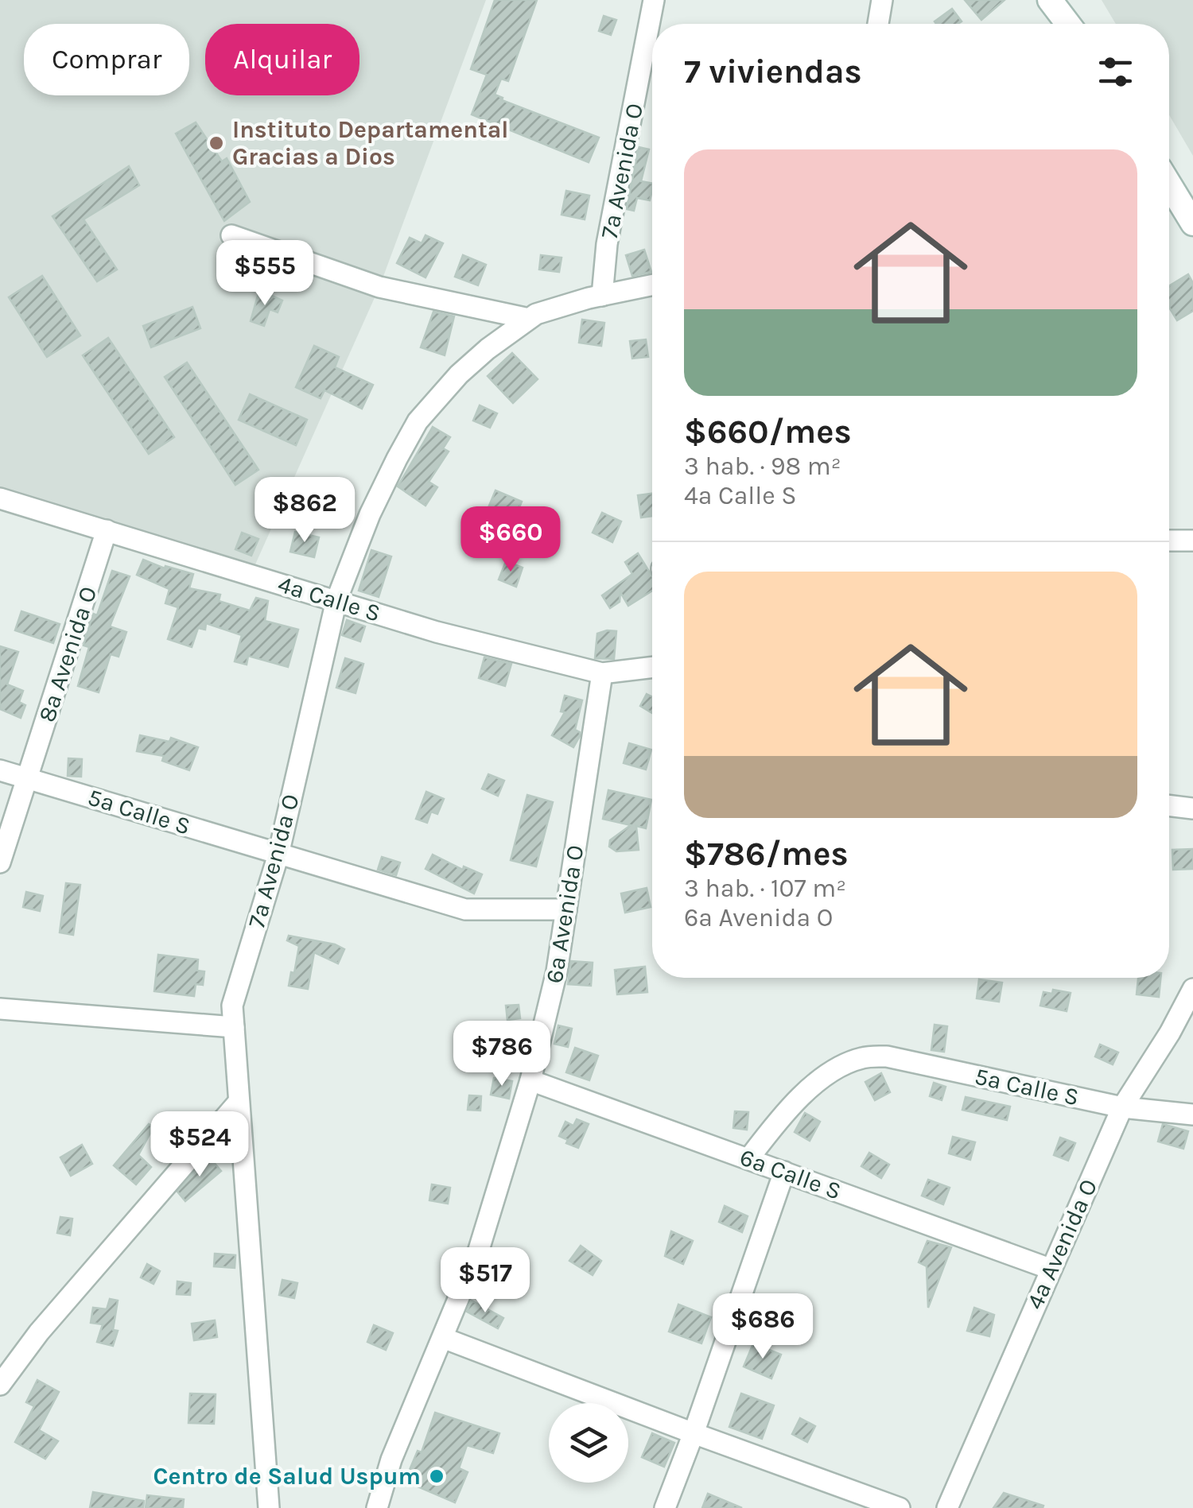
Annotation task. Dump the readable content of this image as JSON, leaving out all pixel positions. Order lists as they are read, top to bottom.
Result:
{
  "streets": {
    "street": [
      "7a Avenida O",
      "4a Calle S",
      "8a Avenida O",
      "5a Calle S",
      "6a Avenida O",
      "6a Calle S",
      "4a Avenida O"
    ]
  },
  "crossings": [
    ["7a Avenida O", "4a Calle S"],
    ["7a Avenida O", "5a Calle S"],
    ["4a Calle S", "8a Avenida O"],
    ["4a Calle S", "6a Avenida O"],
    ["8a Avenida O", "5a Calle S"],
    ["5a Calle S", "6a Avenida O"],
    ["5a Calle S", "6a Calle S"],
    ["5a Calle S", "4a Avenida O"],
    ["6a Avenida O", "6a Calle S"],
    ["6a Calle S", "4a Avenida O"]
  ],
  "places": ["Instituto Departamental Gracias a Dios", "Centro de Salud Uspum"],
  "page": {
    "chip": ["Comprar", "Alquilar"],
    "heading": "7 viviendas",
    "list": [
      {
        "name": "$660/mes",
        "note": "3 hab. · 98 m² · 4a Calle S"
      },
      {
        "name": "$786/mes",
        "note": "3 hab. · 107 m² · 6a Avenida O"
      }
    ],
    "price": [
      "$555",
      "$862",
      "$660",
      "$786",
      "$524",
      "$517",
      "$686"
    ]
  }
}
